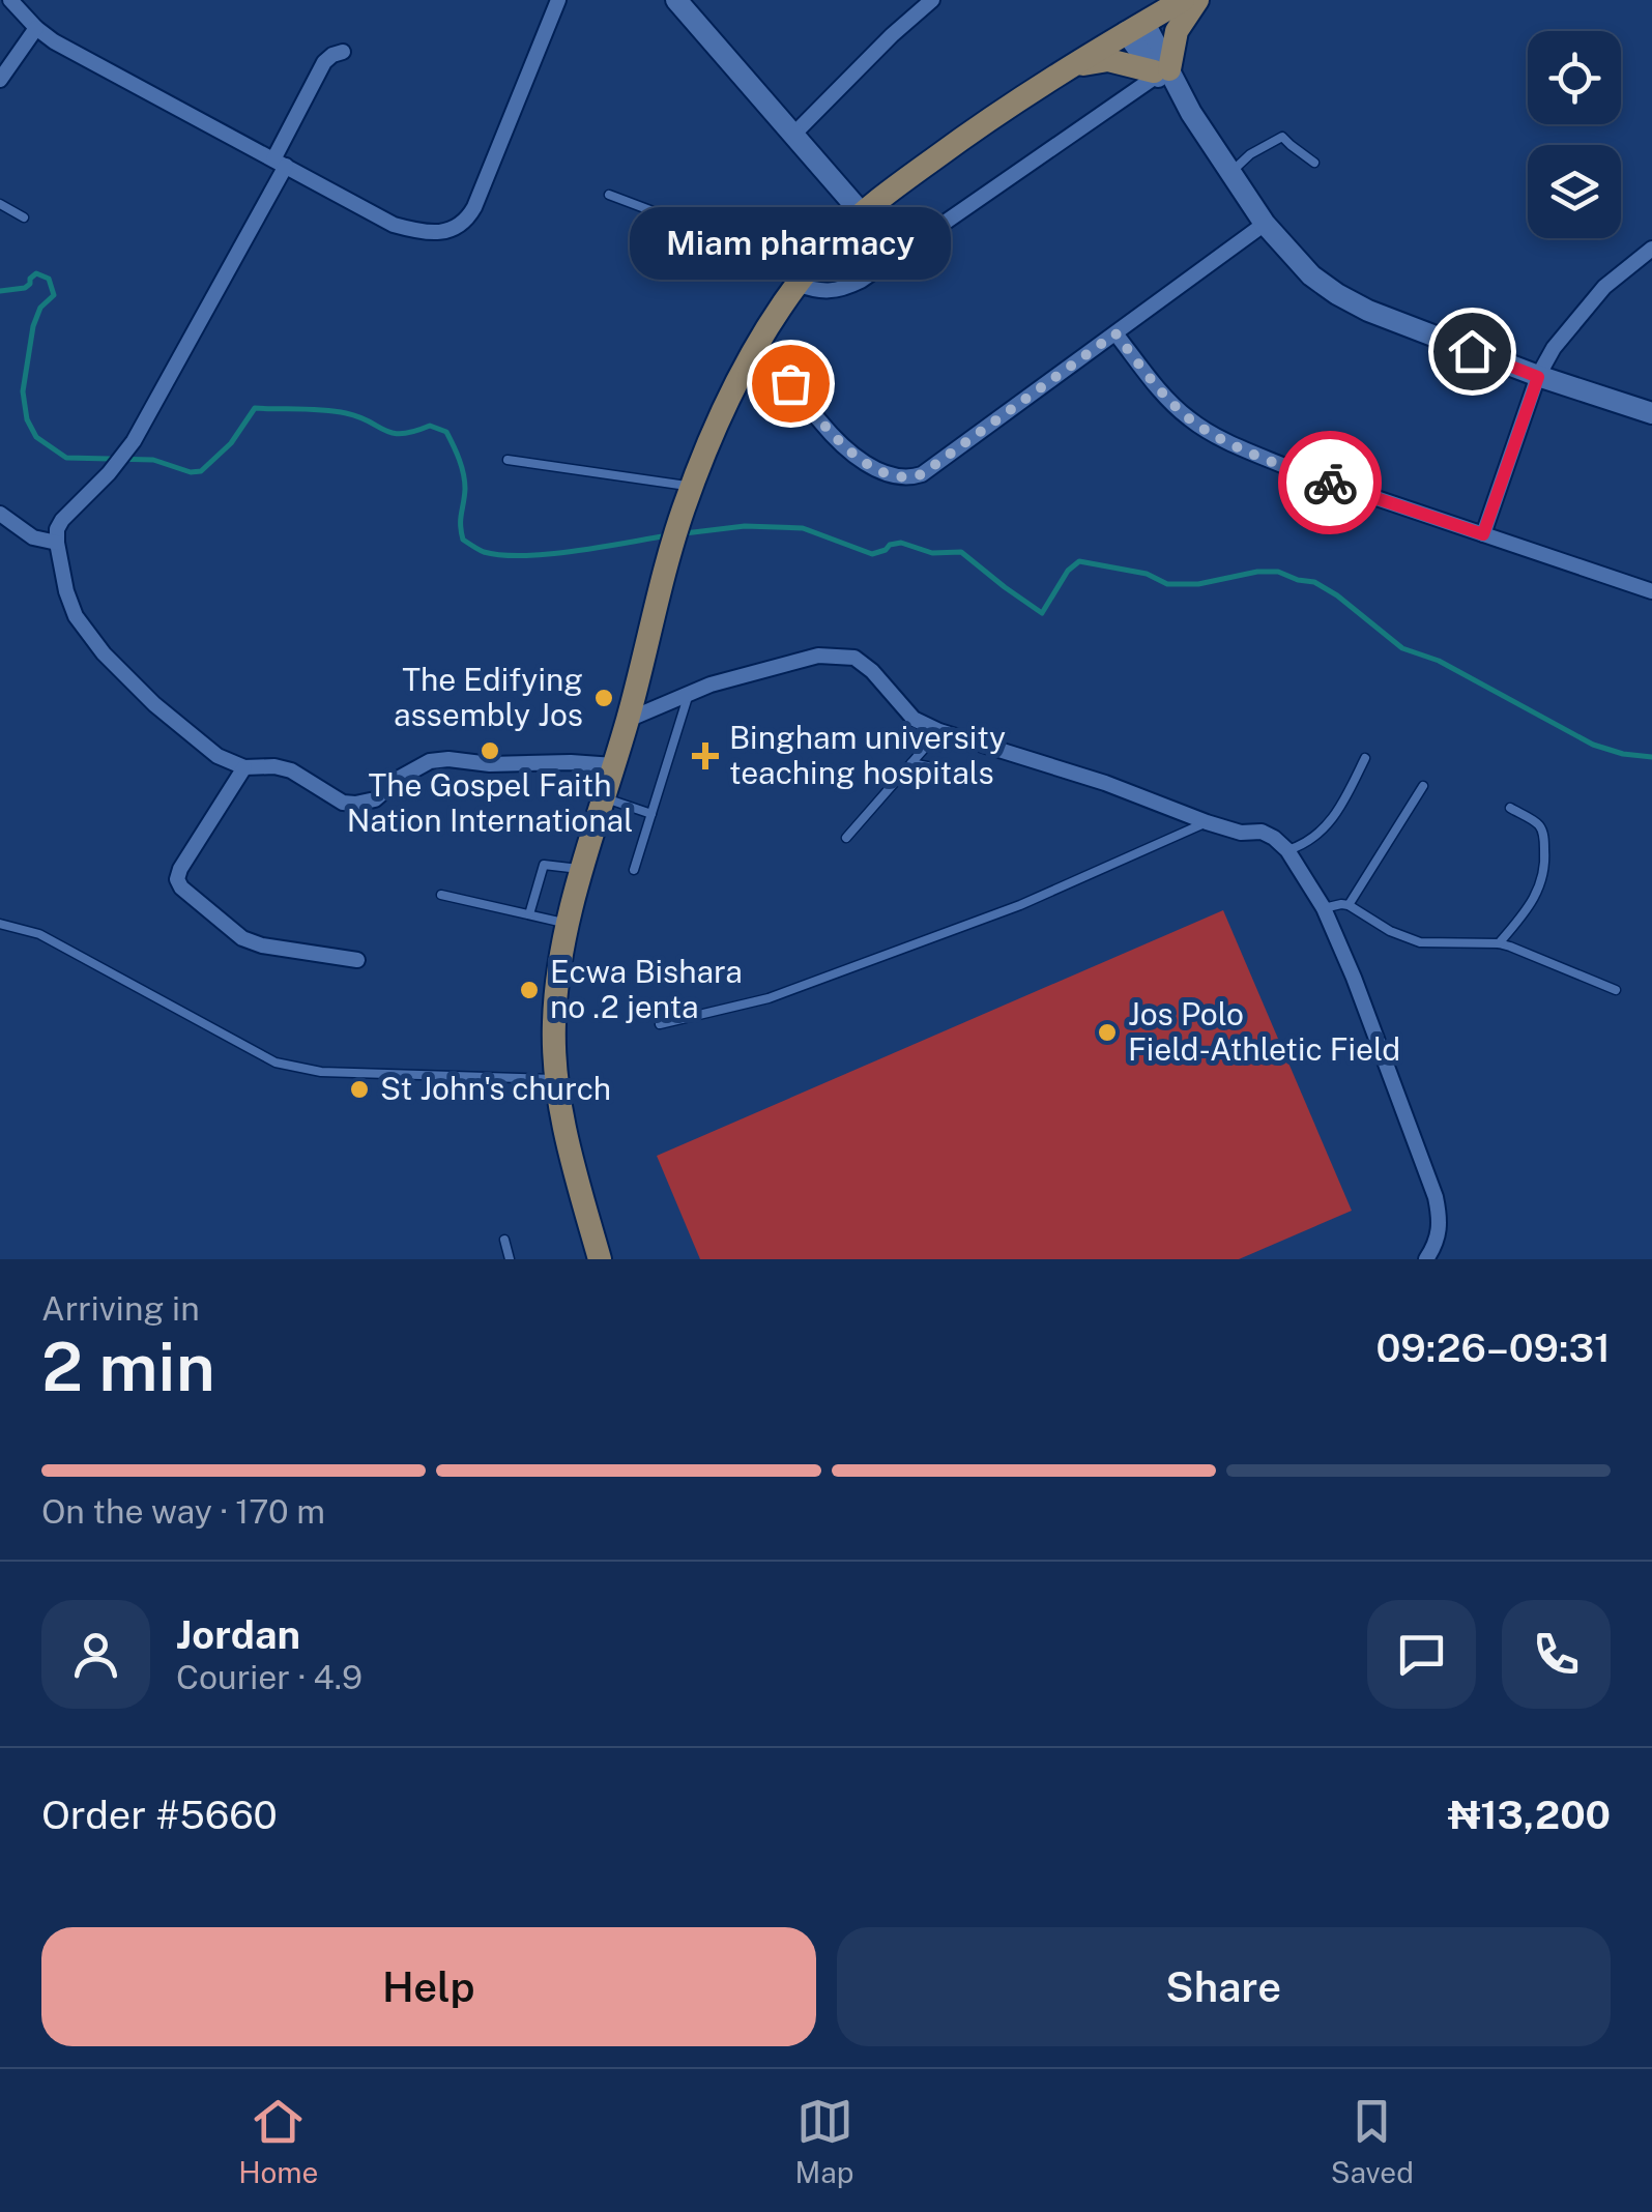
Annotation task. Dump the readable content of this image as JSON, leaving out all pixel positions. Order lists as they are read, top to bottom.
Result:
{
  "places": {
    "other": [
      "Miam pharmacy",
      "The Edifying assembly Jos",
      "The Gospel Faith Nation International",
      "Ecwa Bishara no .2 jenta",
      "Jos Polo Field-Athletic Field",
      "St John's church"
    ],
    "health": ["Bingham university teaching hospitals"]
  },
  "page": {
    "bubble": "Miam pharmacy",
    "heading": ["2 min", "Arriving in", "09:26–09:31"],
    "panel": [
      "Jordan",
      "Courier · 4.9",
      "Order #5660",
      "₦13,200"
    ],
    "bar": "On the way · 170 m",
    "buttons": ["Help", "Share"],
    "tabs": ["Home", "Map", "Saved"]
  }
}
